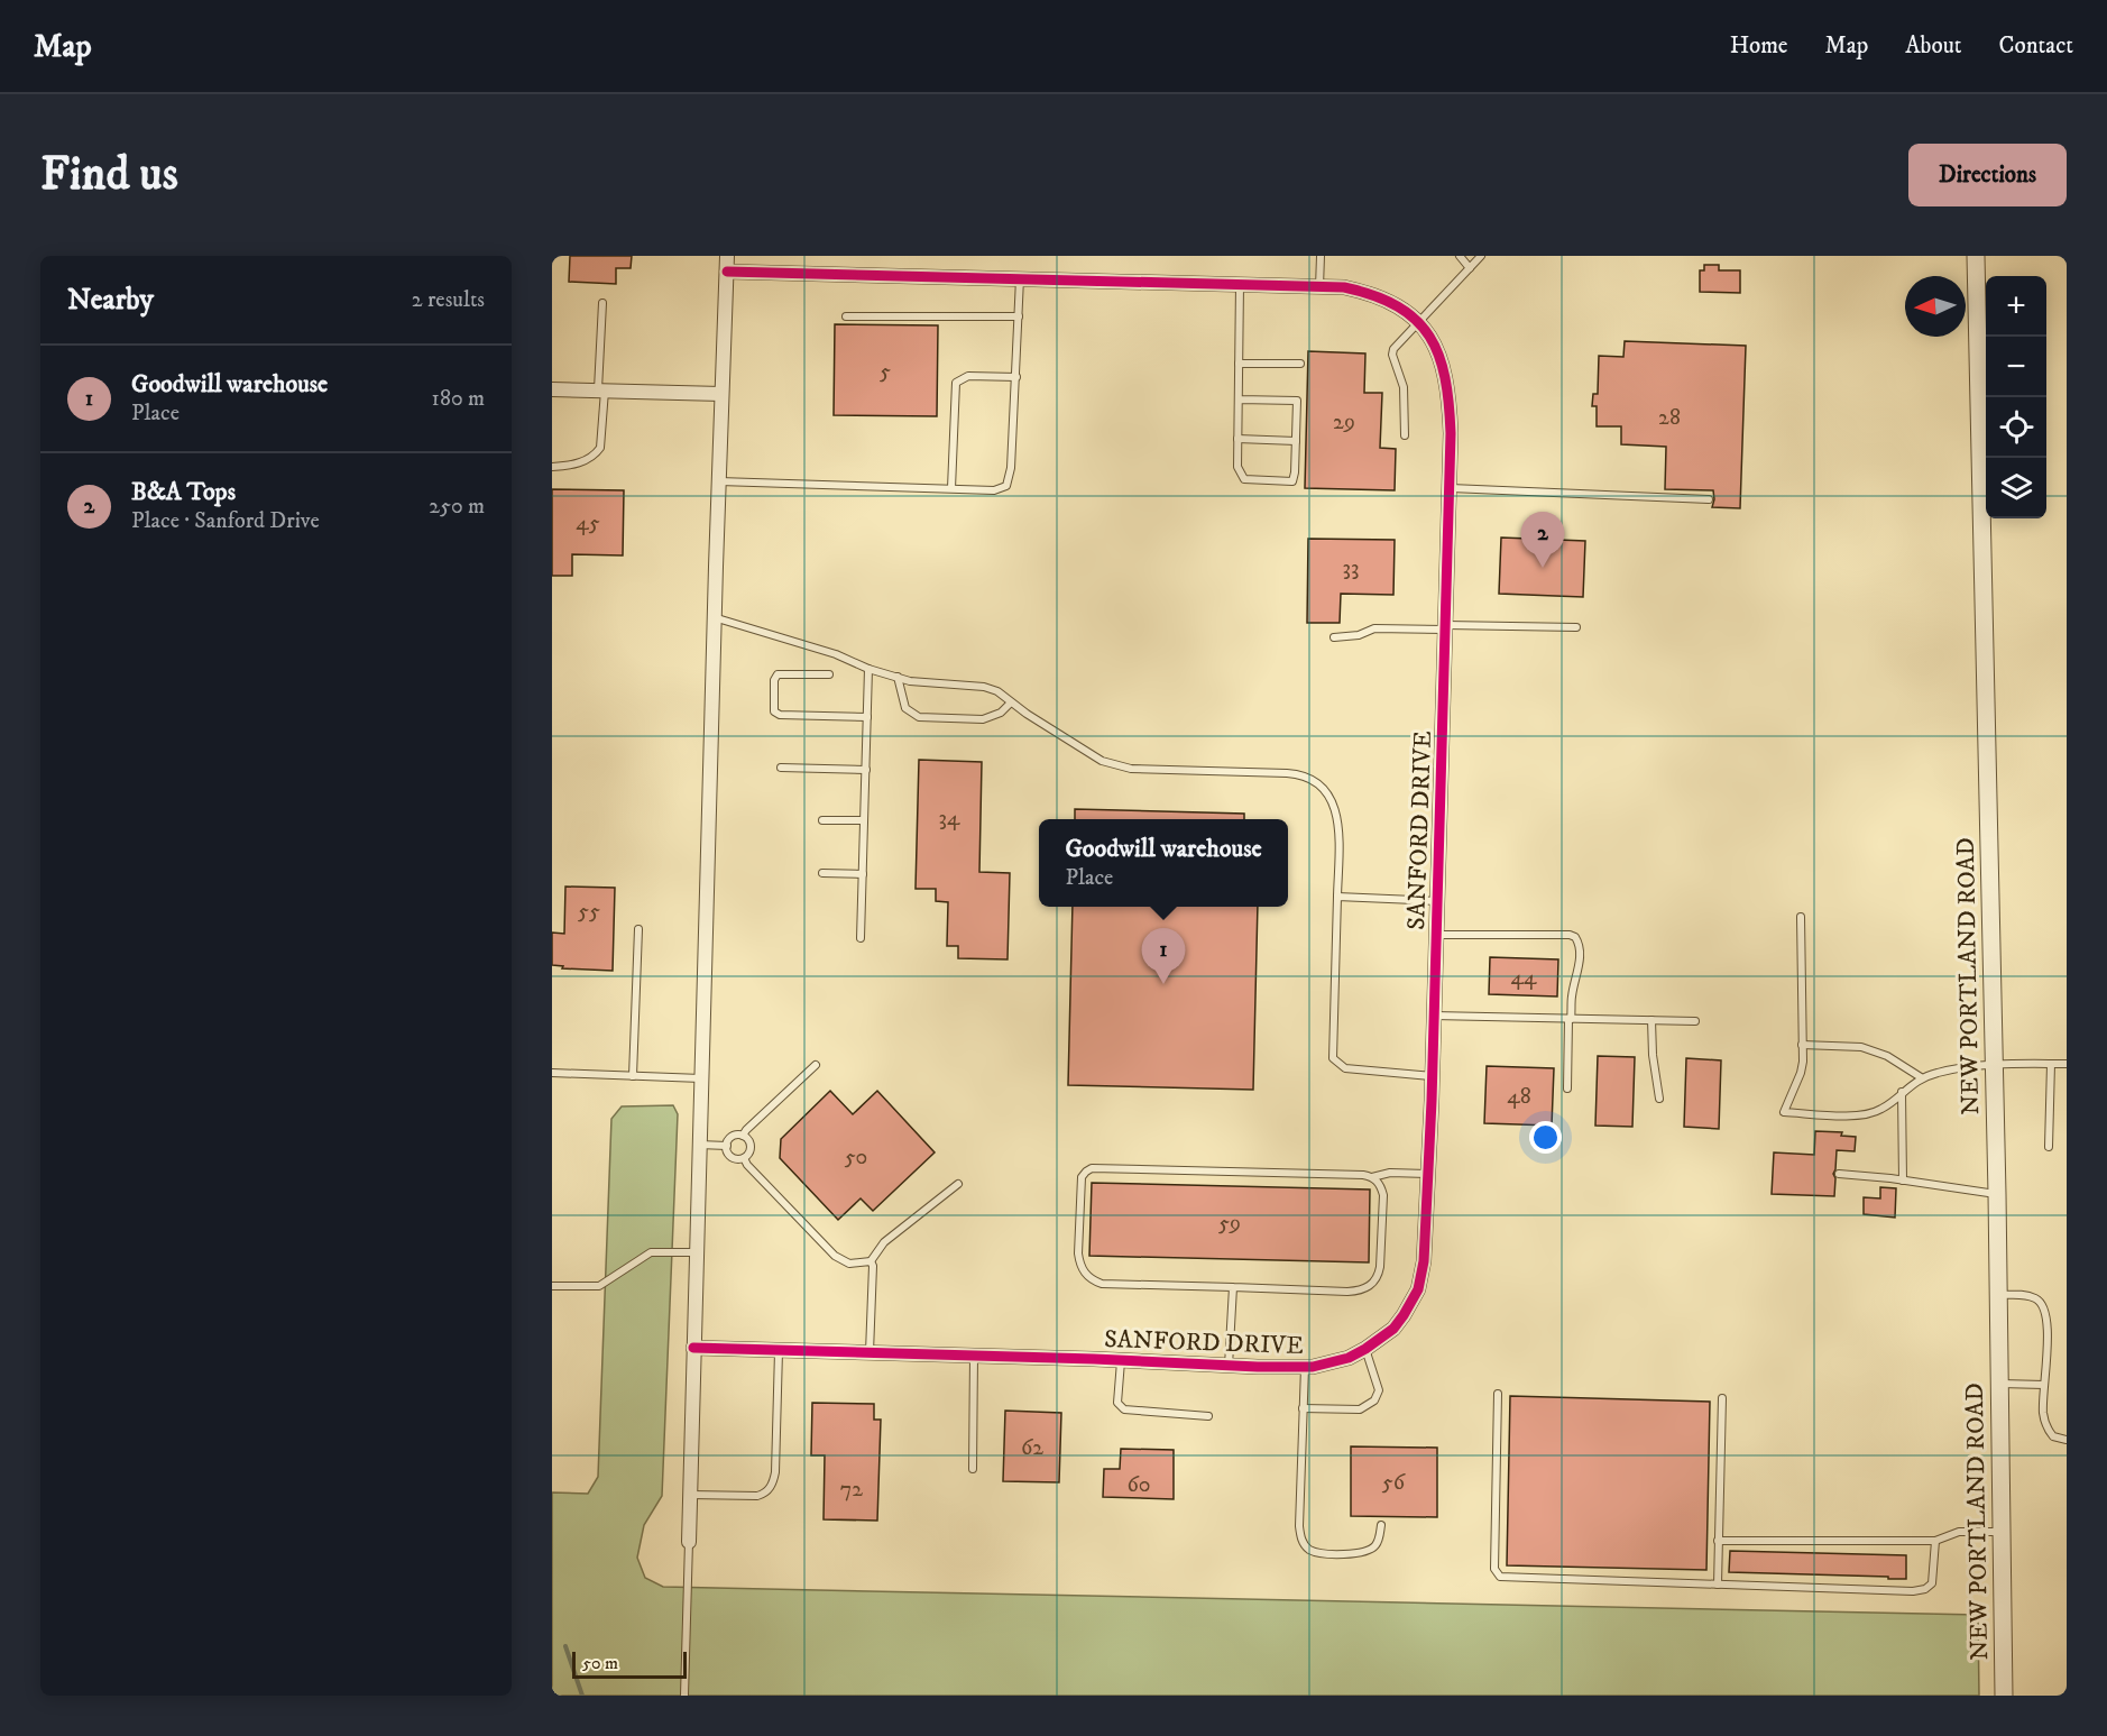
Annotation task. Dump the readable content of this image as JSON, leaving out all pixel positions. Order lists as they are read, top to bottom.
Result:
{
  "streets": {
    "street": ["SANFORD DRIVE", "NEW PORTLAND ROAD"]
  },
  "house_numbers": [
    "5",
    "28",
    "29",
    "45",
    "33",
    "34",
    "55",
    "44",
    "48",
    "50",
    "59",
    "62",
    "56",
    "60",
    "72"
  ],
  "scale_bar": "50 m",
  "north": "left",
  "page": {
    "header": "Map",
    "nav": [
      "Home",
      "Map",
      "About",
      "Contact"
    ],
    "buttons": "Directions",
    "title": "Find us",
    "heading": ["Nearby", "2 results"],
    "map_buttons": ["+", "−"],
    "list": [
      {
        "mark": "1",
        "name": "Goodwill warehouse",
        "note": "Place",
        "value": "180 m"
      },
      {
        "mark": "2",
        "name": "B&A Tops",
        "note": "Place · Sanford Drive",
        "value": "250 m"
      }
    ],
    "pins": ["2", "1"],
    "popup": ["Goodwill warehouse", "Place"],
    "scale": "50 m"
  }
}
